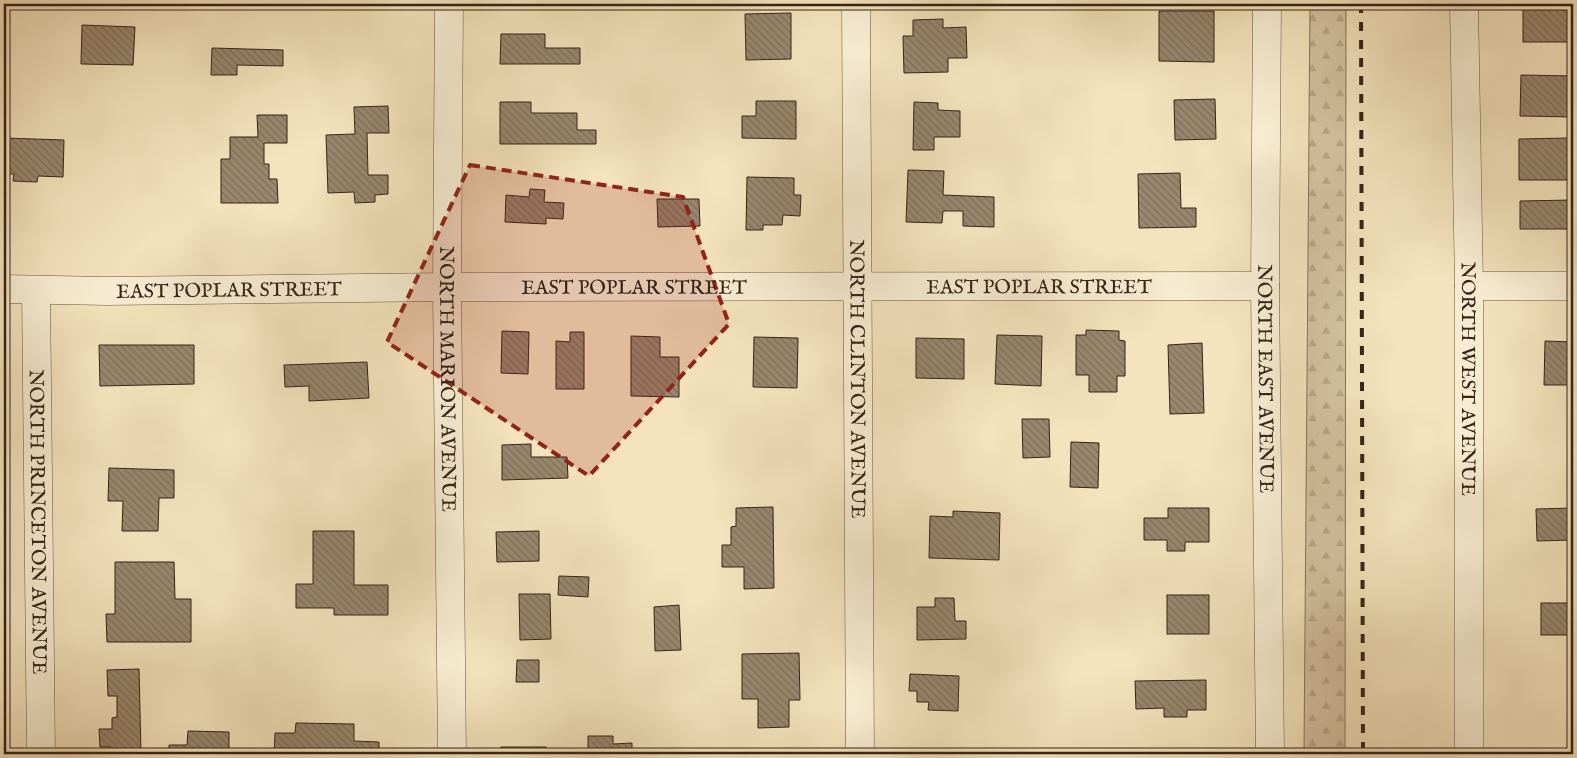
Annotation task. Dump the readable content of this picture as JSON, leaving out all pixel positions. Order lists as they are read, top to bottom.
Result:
{
  "streets": {
    "street": [
      "EAST POPLAR STREET",
      "NORTH MARION AVENUE",
      "NORTH CLINTON AVENUE",
      "NORTH EAST AVENUE",
      "NORTH WEST AVENUE",
      "NORTH PRINCETON AVENUE"
    ]
  },
  "crossings": [
    ["EAST POPLAR STREET", "NORTH MARION AVENUE"],
    ["EAST POPLAR STREET", "NORTH CLINTON AVENUE"],
    ["EAST POPLAR STREET", "NORTH EAST AVENUE"],
    ["EAST POPLAR STREET", "NORTH PRINCETON AVENUE"]
  ]
}
